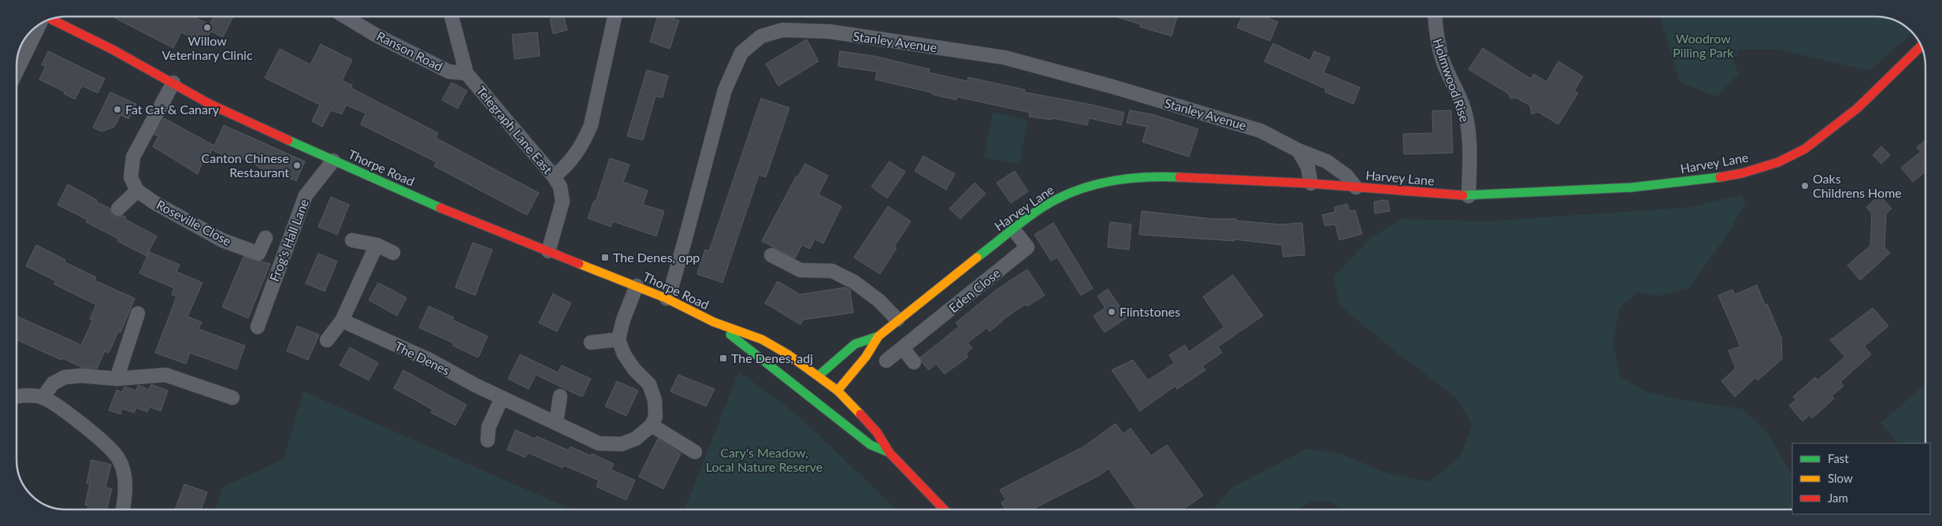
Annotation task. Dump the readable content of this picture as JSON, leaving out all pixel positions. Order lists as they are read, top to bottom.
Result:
{
  "streets": {
    "street": [
      "Stanley Avenue",
      "Ranson Road",
      "Holmwood Rise",
      "Telegraph Lane East",
      "Harvey Lane",
      "Thorpe Road",
      "Roseville Close",
      "Frog's Hall Lane",
      "Eden Close",
      "The Denes"
    ]
  },
  "crossings": [
    ["Stanley Avenue", "Harvey Lane"],
    ["Stanley Avenue", "Thorpe Road"],
    ["Ranson Road", "Telegraph Lane East"],
    ["Holmwood Rise", "Harvey Lane"],
    ["Telegraph Lane East", "Thorpe Road"],
    ["Harvey Lane", "Thorpe Road"],
    ["Harvey Lane", "Eden Close"],
    ["Thorpe Road", "Frog's Hall Lane"]
  ],
  "parks": ["Woodrow Pilling Park", "Cary's Meadow, Local Nature Reserve"],
  "places": {
    "other": [
      "Willow Veterinary Clinic",
      "Fat Cat & Canary",
      "Canton Chinese Restaurant",
      "Oaks Childrens Home",
      "Flintstones"
    ],
    "transit": ["The Denes, opp", "The Denes, adj"]
  },
  "legend": ["Fast", "Slow", "Jam"]
}
